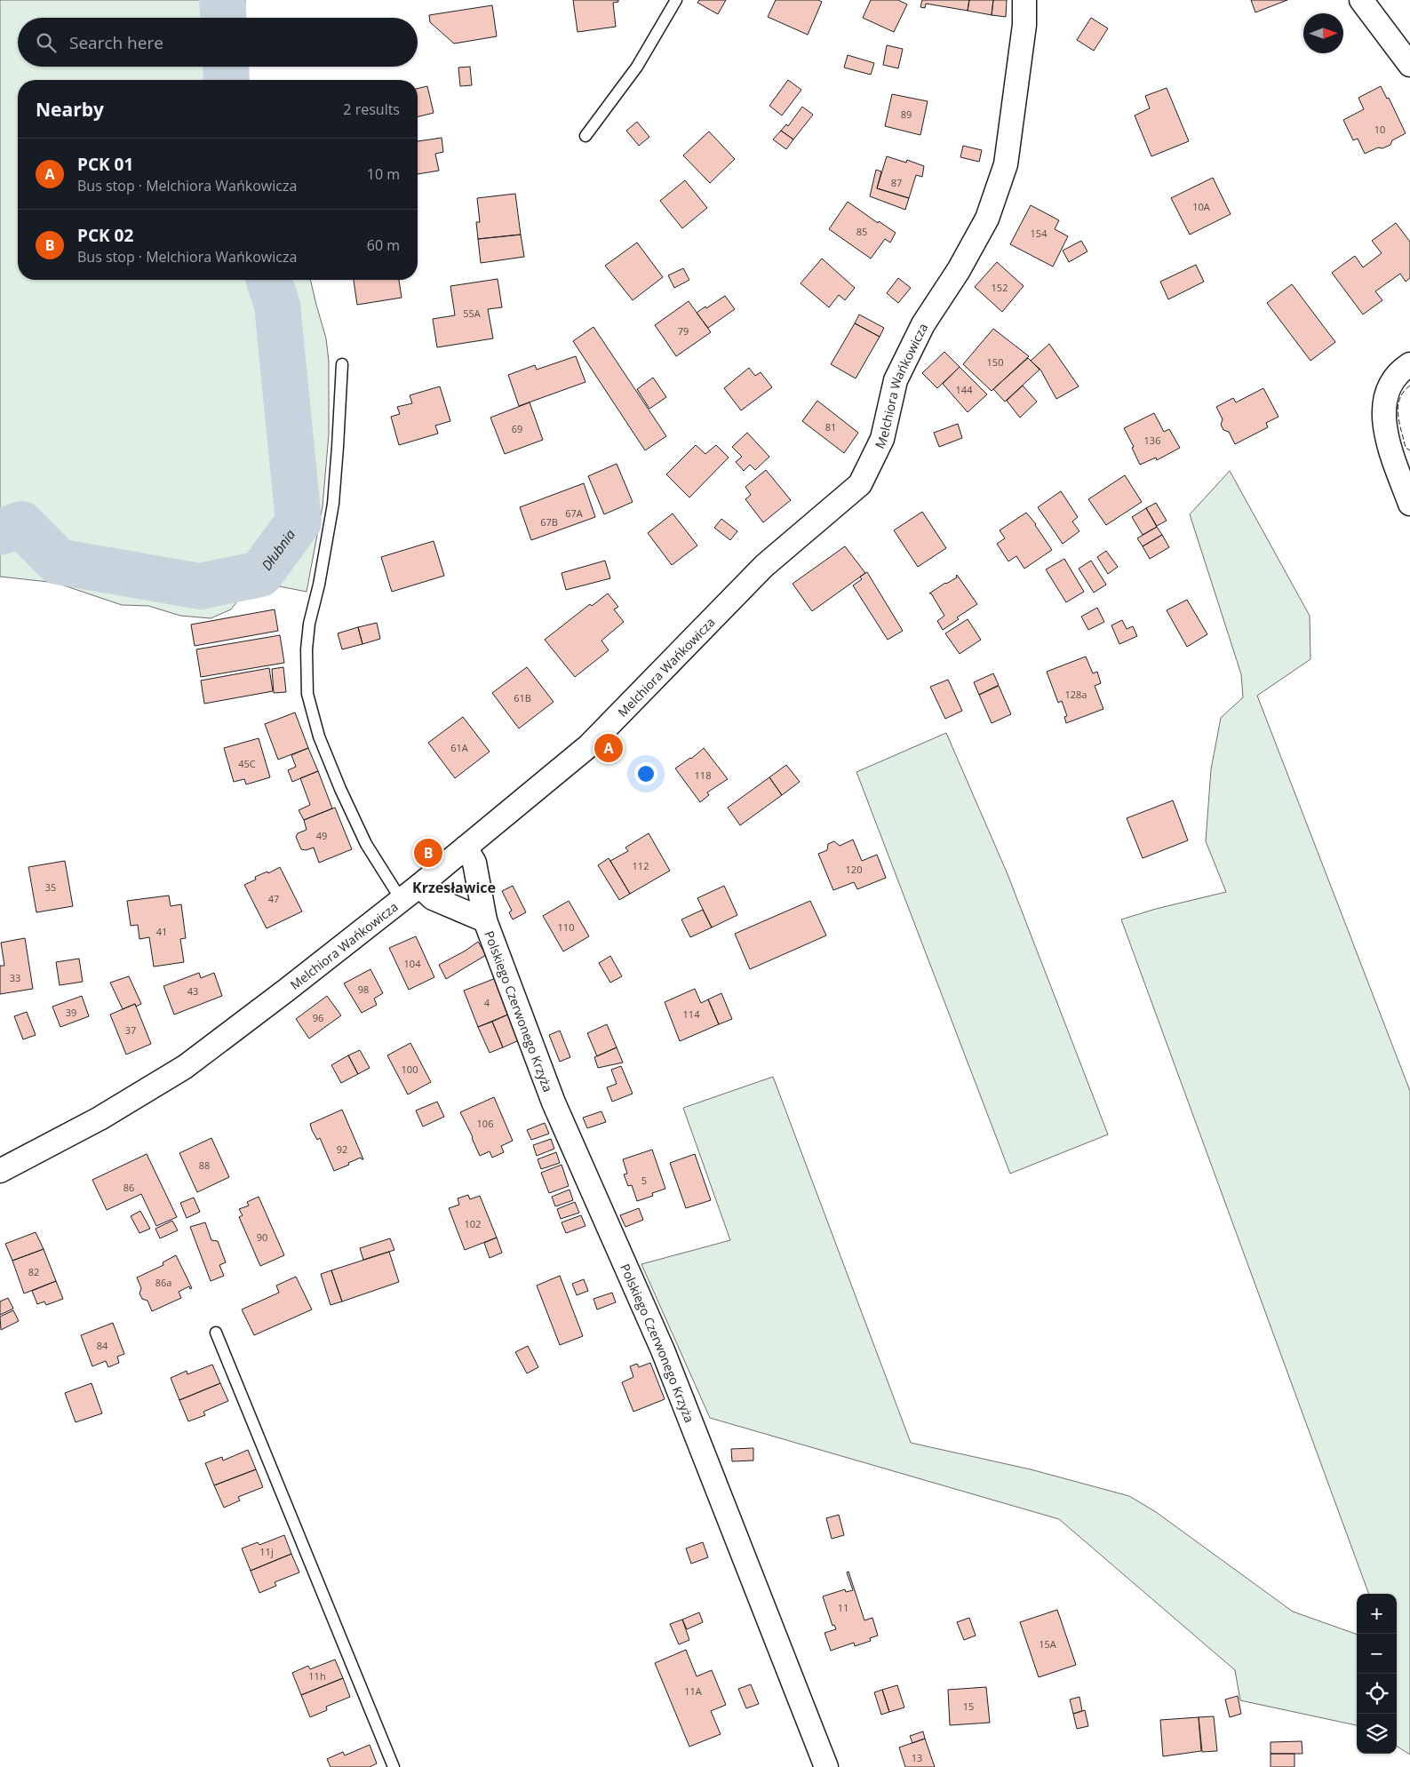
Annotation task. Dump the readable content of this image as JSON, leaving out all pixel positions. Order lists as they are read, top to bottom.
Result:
{
  "streets": {
    "street": ["Melchiora Wańkowicza", "Polskiego Czerwonego Krzyża"]
  },
  "crossings": [
    ["Melchiora Wańkowicza", "Polskiego Czerwonego Krzyża"]
  ],
  "districts": ["Krzesławice"],
  "water": ["Dłubnia"],
  "house_numbers": [
    "89",
    "10",
    "87",
    "10A",
    "85",
    "154",
    "152",
    "55A",
    "79",
    "150",
    "144",
    "81",
    "69",
    "136",
    "67A",
    "67B",
    "128a",
    "61B",
    "61A",
    "45C",
    "118",
    "49",
    "112",
    "120",
    "35",
    "47",
    "110",
    "41",
    "104",
    "33",
    "98",
    "43",
    "4",
    "39",
    "114",
    "96",
    "37",
    "100",
    "106",
    "92",
    "88",
    "5",
    "86",
    "102",
    "90",
    "82",
    "86a",
    "84",
    "11j",
    "11",
    "15A",
    "11h",
    "11A",
    "15",
    "13"
  ],
  "north": "right",
  "page": {
    "search": "Search here",
    "heading": ["Nearby", "2 results"],
    "list": [
      {
        "mark": "A",
        "name": "PCK 01",
        "note": "Bus stop · Melchiora Wańkowicza",
        "value": "10 m"
      },
      {
        "mark": "B",
        "name": "PCK 02",
        "note": "Bus stop · Melchiora Wańkowicza",
        "value": "60 m"
      }
    ],
    "pins": ["A", "B"],
    "map_buttons": ["+", "−"]
  }
}
